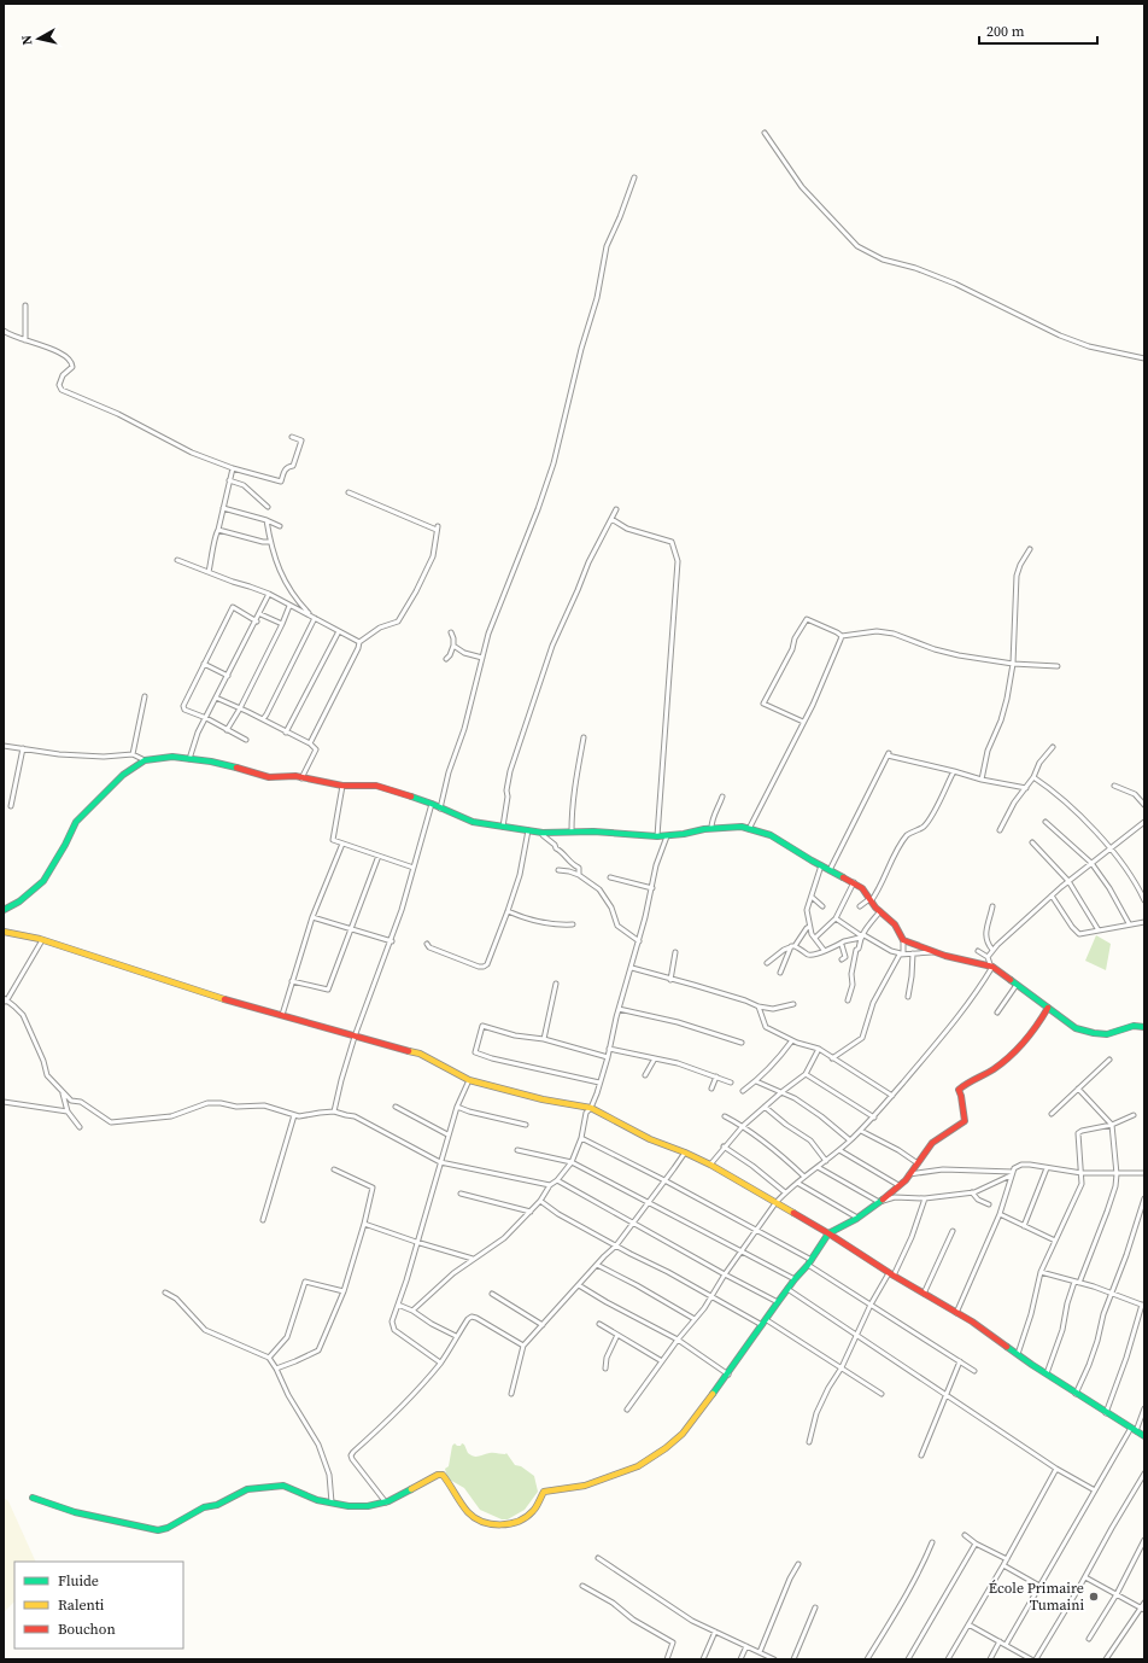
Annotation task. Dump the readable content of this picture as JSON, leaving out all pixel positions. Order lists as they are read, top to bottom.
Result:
{
  "places": ["École Primaire Tumaini"],
  "legend": ["Fluide", "Ralenti", "Bouchon"],
  "scale_bar": "200 m",
  "north": "left"
}
